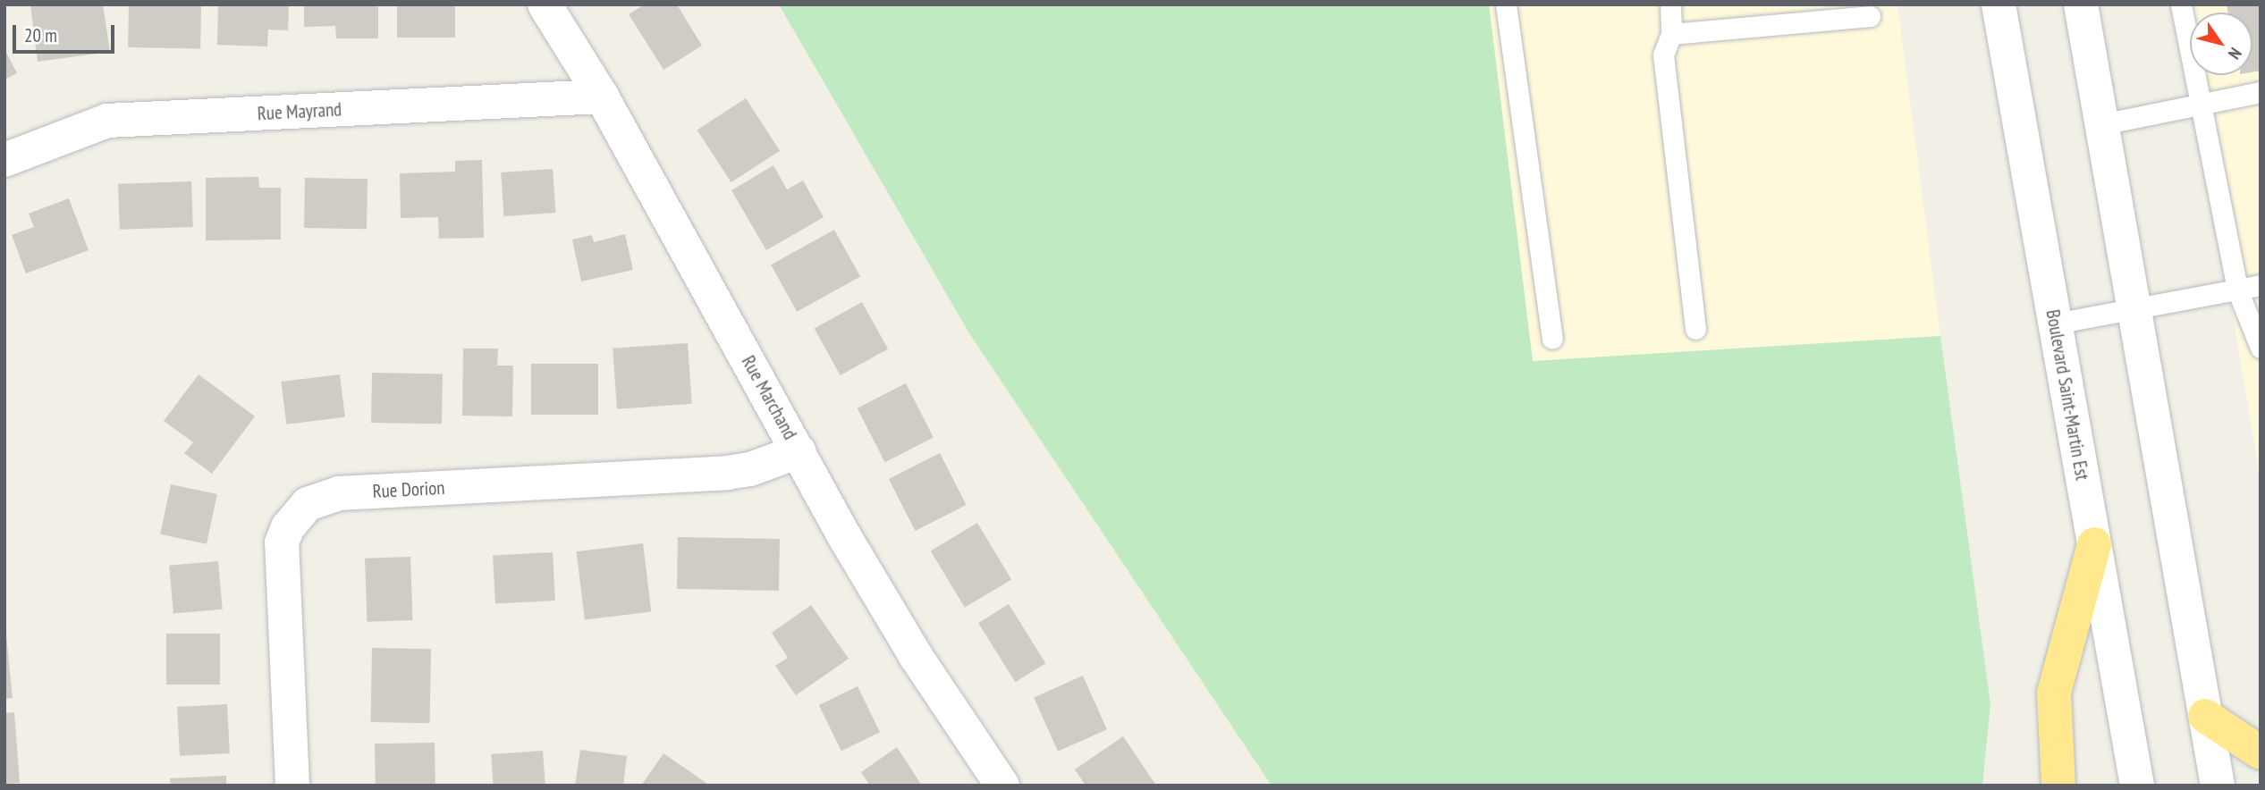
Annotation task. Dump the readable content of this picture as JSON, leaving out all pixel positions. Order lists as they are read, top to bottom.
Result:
{
  "streets": {
    "street": [
      "Rue Mayrand",
      "Boulevard Saint-Martin Est",
      "Rue Marchand",
      "Rue Dorion"
    ]
  },
  "crossings": [
    ["Rue Mayrand", "Rue Marchand"],
    ["Rue Marchand", "Rue Dorion"]
  ],
  "scale_bar": "20 m",
  "north": "bottom right"
}
